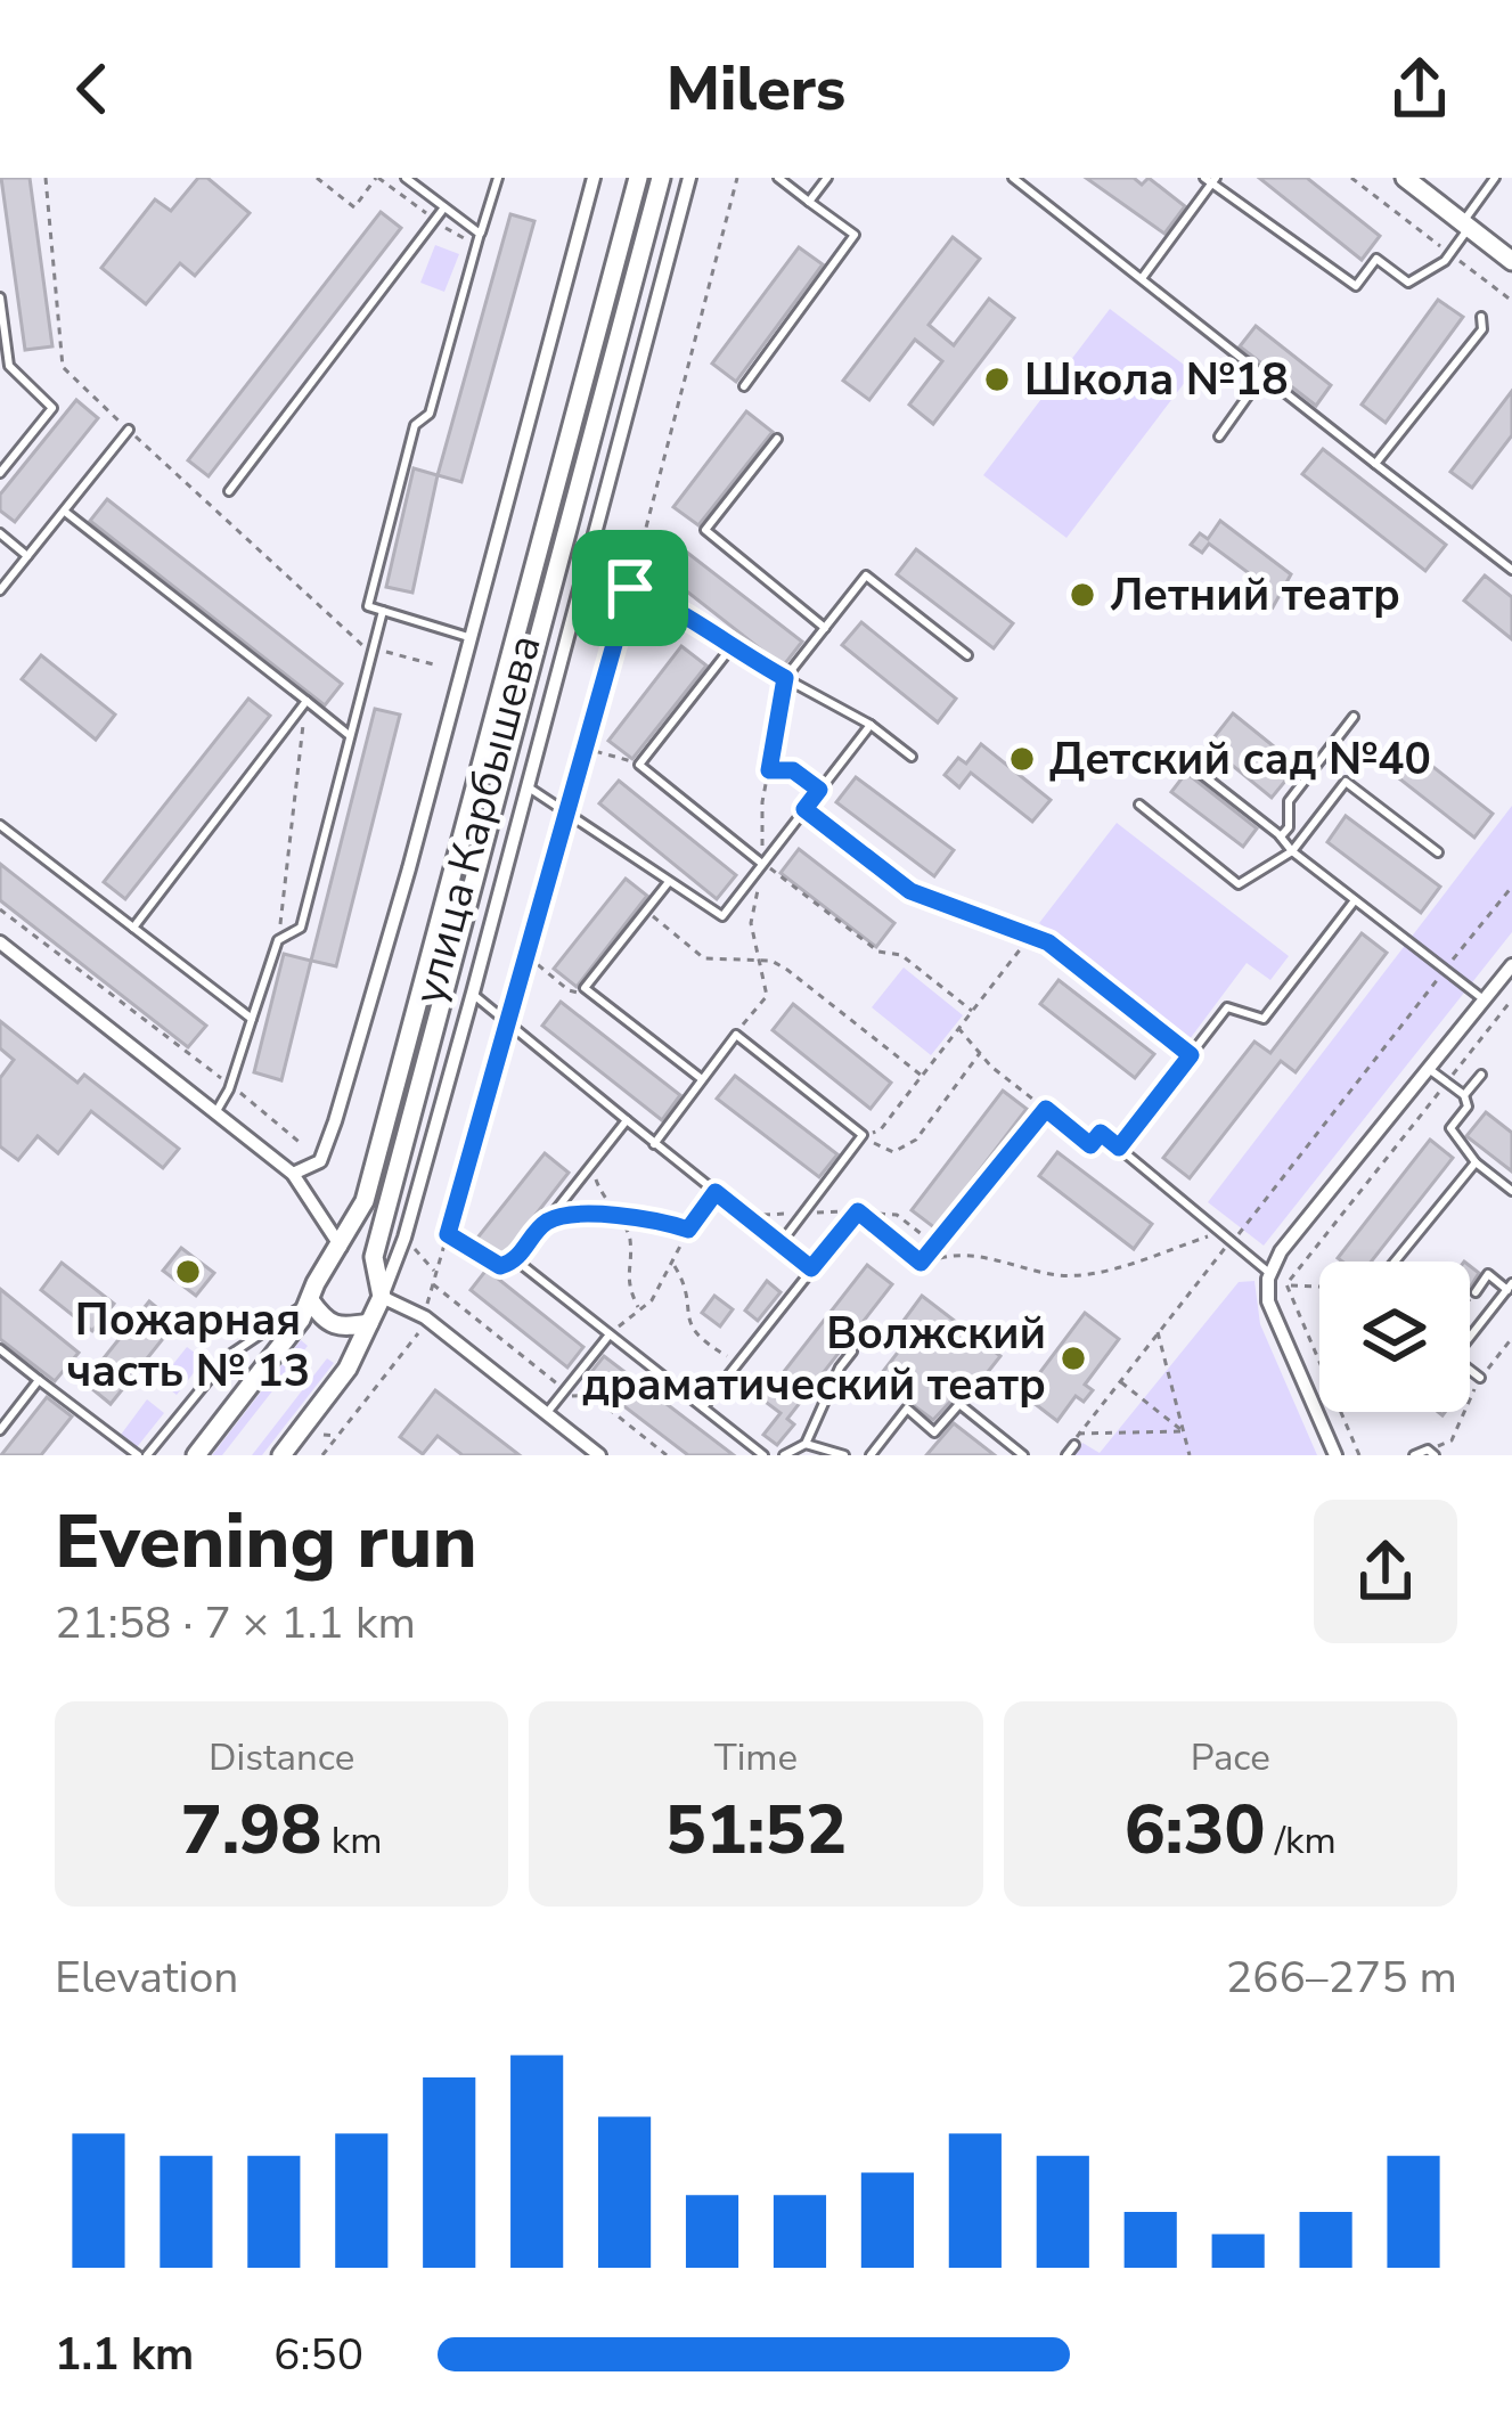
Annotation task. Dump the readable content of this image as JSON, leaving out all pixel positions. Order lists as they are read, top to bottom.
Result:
{
  "streets": {
    "street": ["улица Карбышева"]
  },
  "places": [
    "Школа №18",
    "Летний театр",
    "Детский сад №40",
    "Пожарная часть № 13",
    "Волжский драматический театр"
  ],
  "page": {
    "header": "Milers",
    "heading": ["Evening run", "21:58 · 7 × 1.1 km"],
    "stats": [
      ["Distance", "7.98 km"],
      ["Time", "51:52"],
      ["Pace", "6:30 /km"]
    ],
    "chart": ["Elevation", "266–275 m"],
    "list": [
      {
        "name": "1.1 km",
        "note": "6:50"
      }
    ]
  }
}
